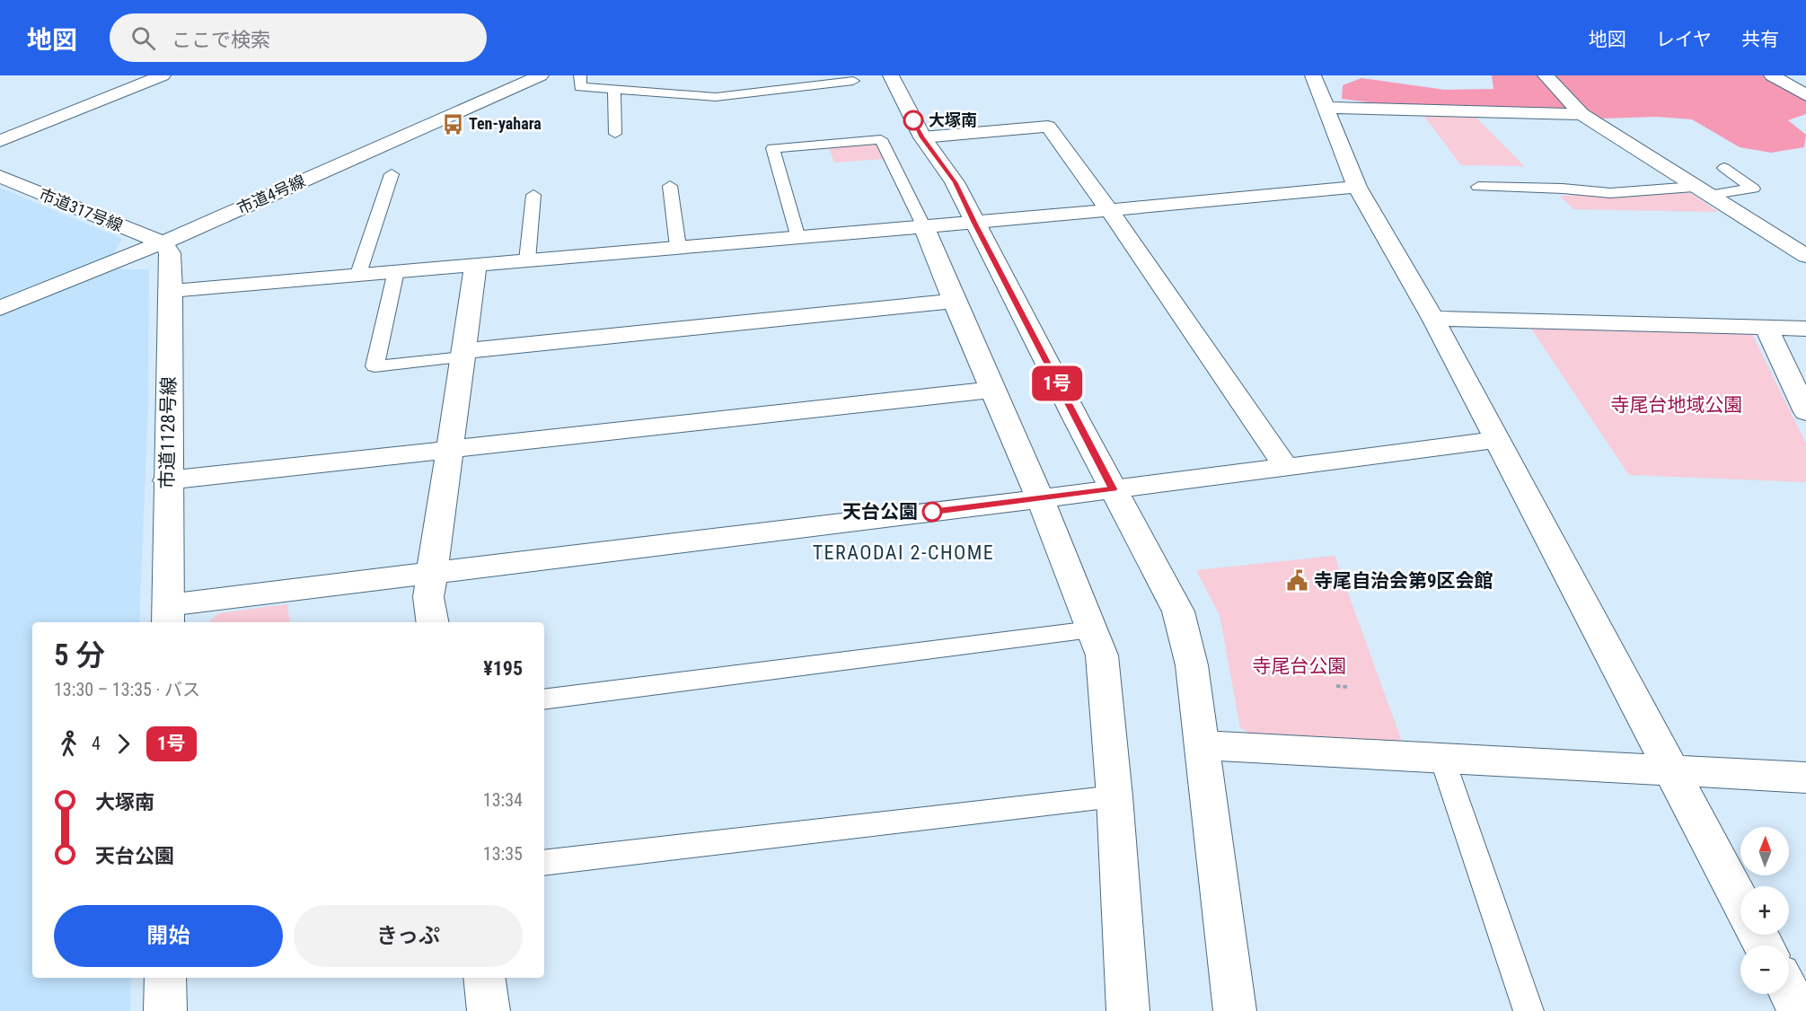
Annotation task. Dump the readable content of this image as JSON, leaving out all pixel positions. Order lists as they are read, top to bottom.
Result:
{
  "streets": {
    "street": ["市道4号線", "市道317号線", "市道1128号線"]
  },
  "crossings": [
    ["市道4号線", "市道317号線"],
    ["市道4号線", "市道1128号線"],
    ["市道317号線", "市道1128号線"]
  ],
  "districts": ["TERAODAI 2-CHOME"],
  "parks": ["寺尾台地域公園", "寺尾台公園"],
  "places": {
    "other": ["大塚南", "天台公園"],
    "bus stop": ["Ten-yahara"],
    "public building": ["寺尾自治会第9区会館"]
  },
  "lines": ["bus line 1号"],
  "north": "top",
  "page": {
    "header": "地図",
    "search": "ここで検索",
    "nav": ["地図", "レイヤ", "共有"],
    "on_map": "1号",
    "heading": ["5 分", "13:30 – 13:35 · バス", "¥195"],
    "legs": ["4", "1号"],
    "list": [
      {
        "name": "大塚南",
        "value": "13:34"
      },
      {
        "name": "天台公園",
        "value": "13:35"
      }
    ],
    "map_buttons": ["+", "−"],
    "buttons": ["開始", "きっぷ"]
  }
}
